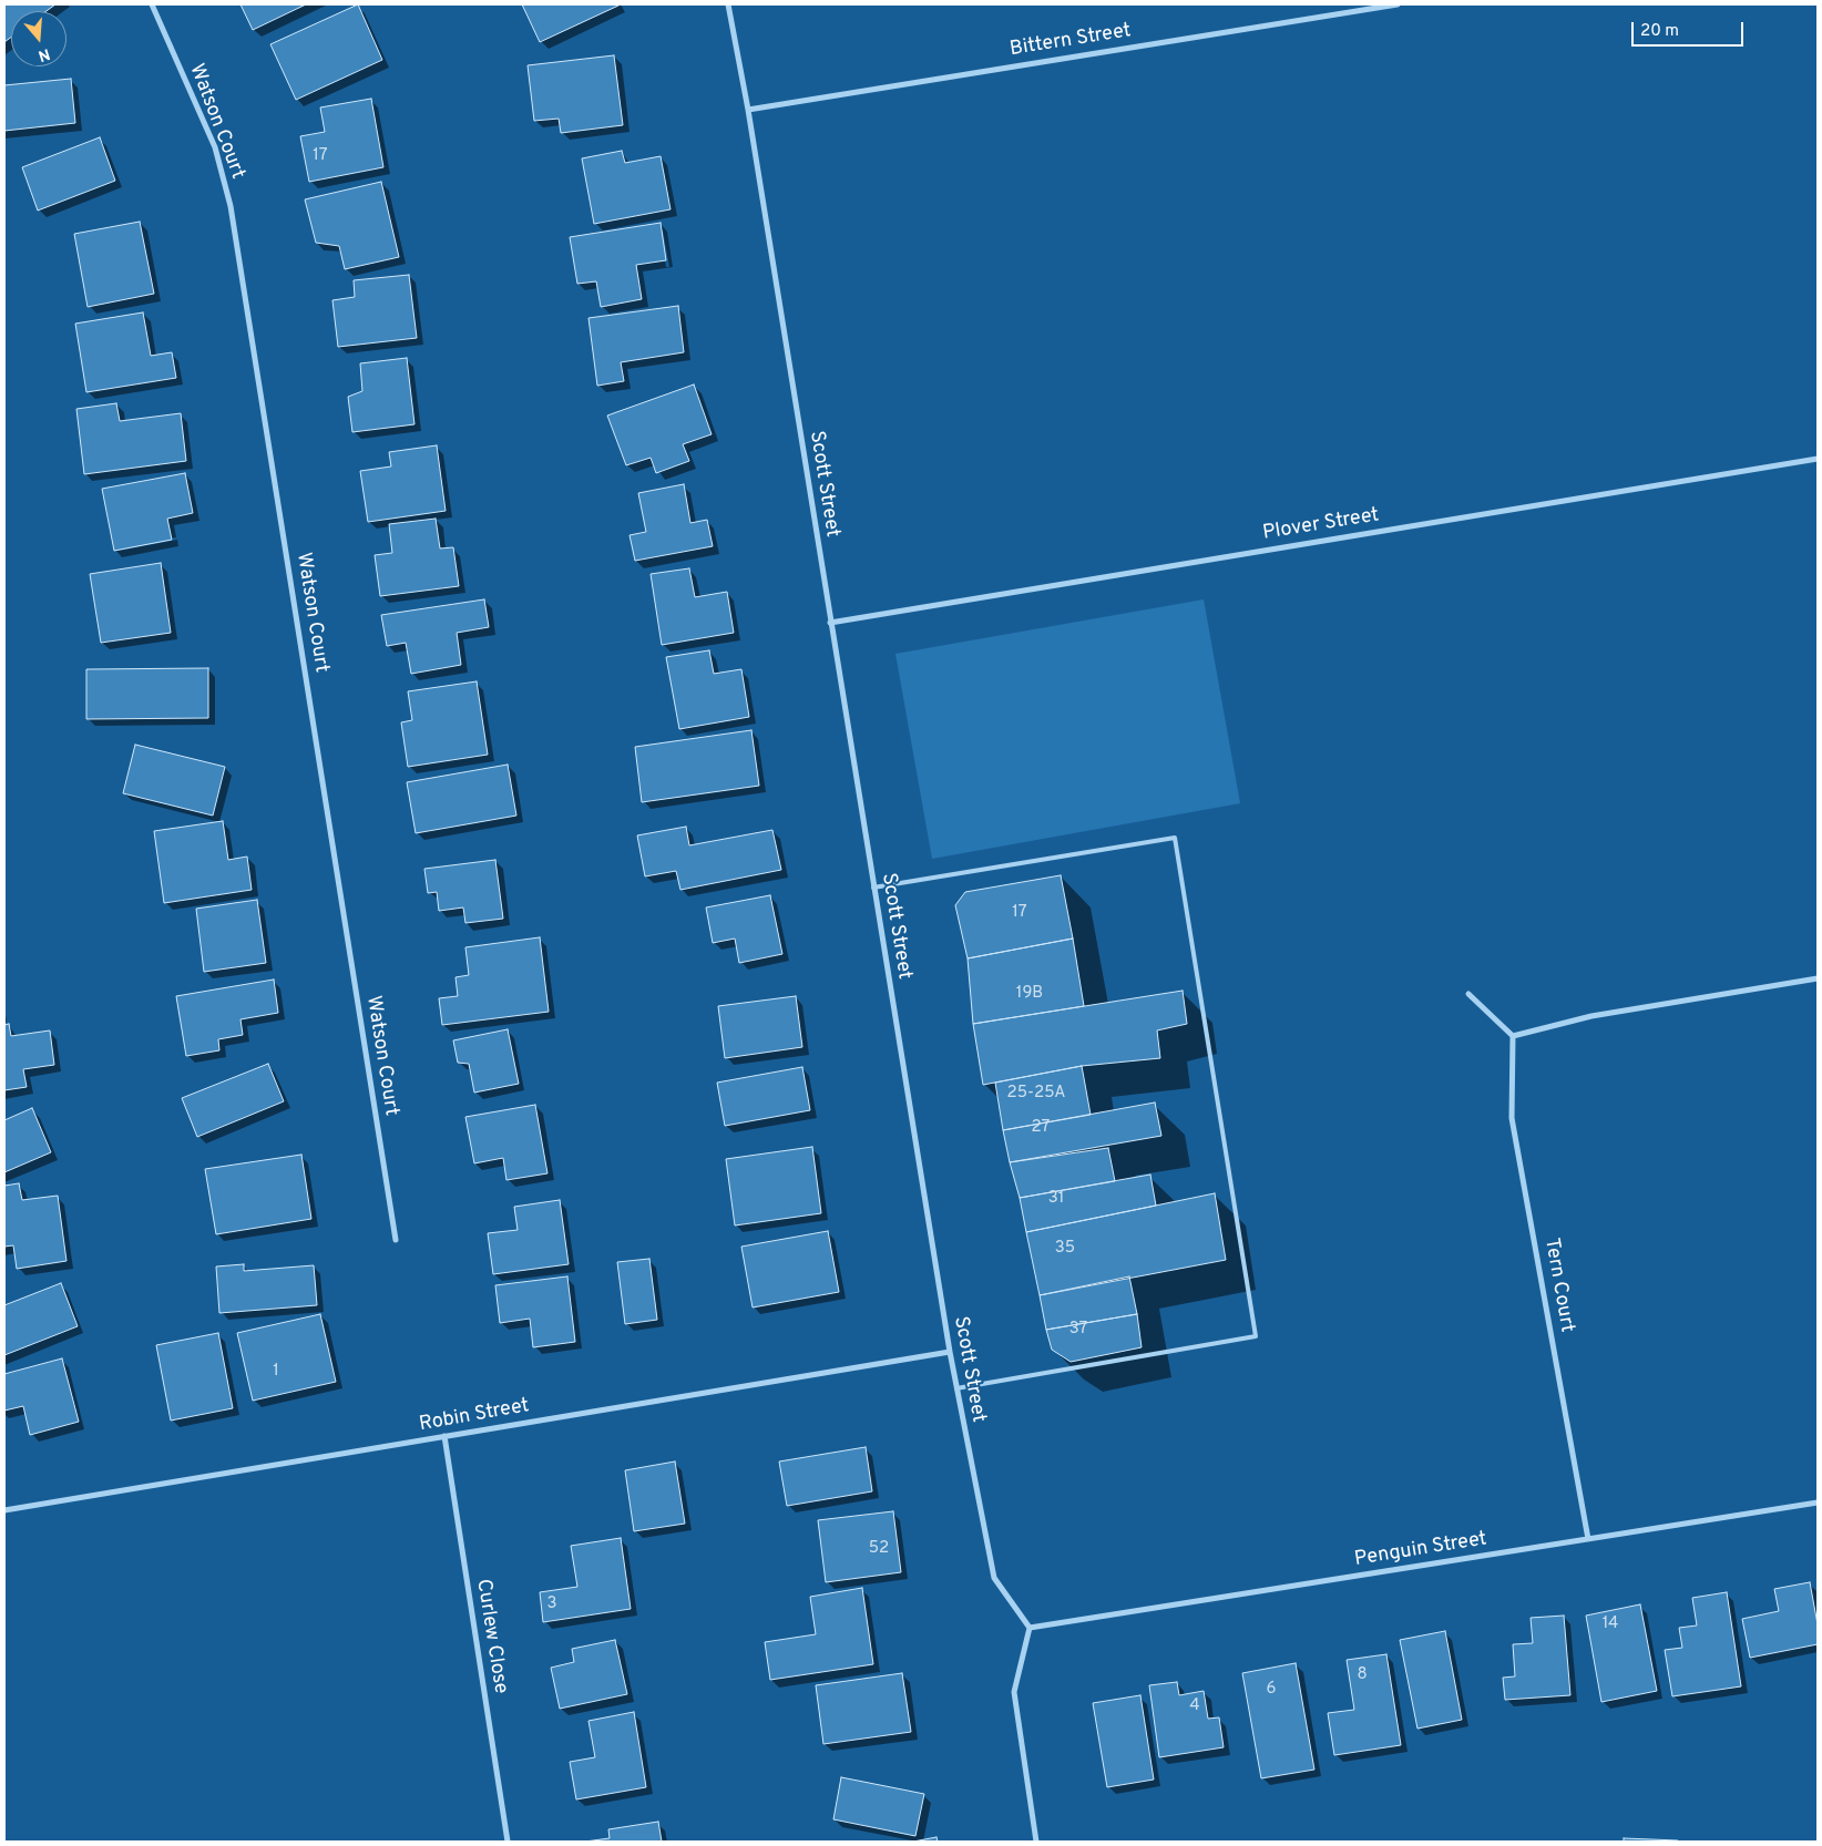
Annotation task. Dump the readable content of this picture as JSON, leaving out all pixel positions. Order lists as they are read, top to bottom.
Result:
{
  "streets": {
    "street": [
      "Bittern Street",
      "Watson Court",
      "Scott Street",
      "Plover Street",
      "Tern Court",
      "Robin Street",
      "Penguin Street",
      "Curlew Close"
    ]
  },
  "crossings": [
    ["Bittern Street", "Scott Street"],
    ["Scott Street", "Plover Street"],
    ["Scott Street", "Robin Street"],
    ["Scott Street", "Penguin Street"],
    ["Tern Court", "Penguin Street"],
    ["Robin Street", "Curlew Close"]
  ],
  "house_numbers": [
    "17",
    "17",
    "19B",
    "25-25A",
    "27",
    "31",
    "35",
    "37",
    "1",
    "52",
    "3",
    "14",
    "8",
    "6",
    "4"
  ],
  "scale_bar": "20 m",
  "north": "bottom"
}
